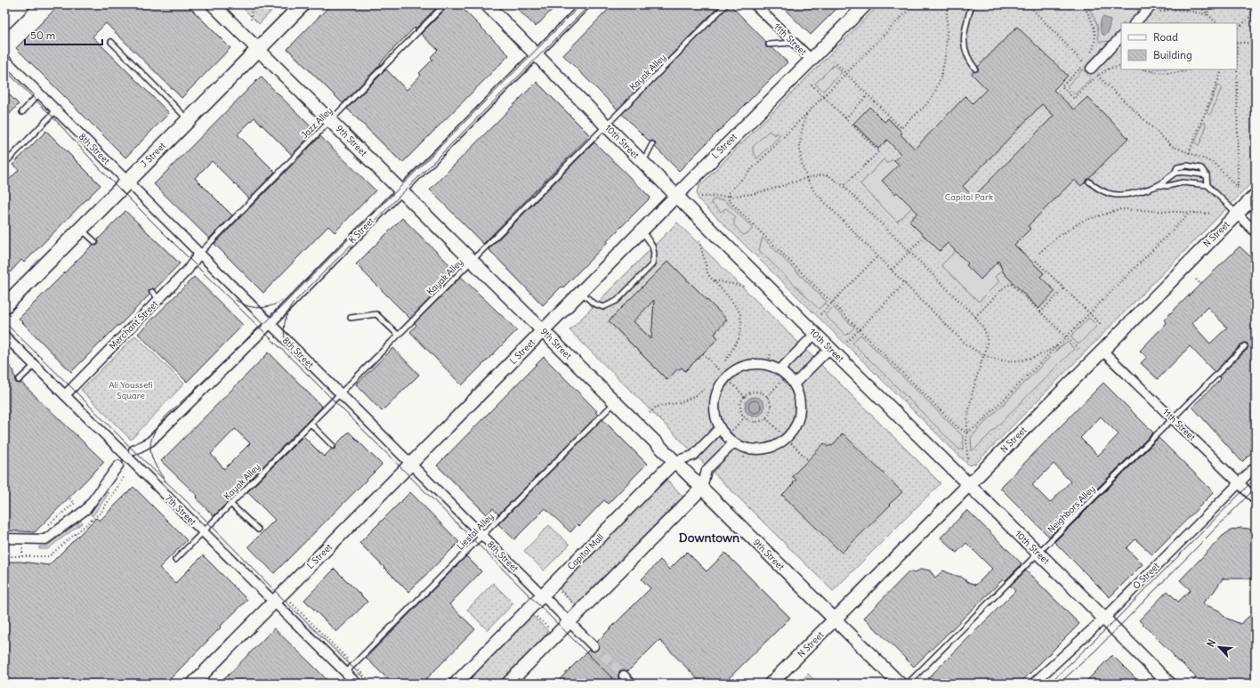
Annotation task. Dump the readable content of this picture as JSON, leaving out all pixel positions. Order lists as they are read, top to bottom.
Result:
{
  "streets": {
    "main road": [
      "9th Street",
      "10th Street",
      "L Street",
      "J Street",
      "N Street",
      "Capitol Mall"
    ],
    "street": [
      "11th Street",
      "8th Street",
      "K Street",
      "Merchant Street",
      "7th Street",
      "O Street"
    ],
    "lane": [
      "Kayak Alley",
      "Jazz Alley",
      "Neighbors Alley",
      "Liestal Alley"
    ]
  },
  "crossings": [
    ["11th Street", "L Street"],
    ["11th Street", "N Street"],
    ["11th Street", "Neighbors Alley"],
    ["11th Street", "O Street"],
    ["Kayak Alley", "9th Street"],
    ["Kayak Alley", "10th Street"],
    ["Kayak Alley", "8th Street"],
    ["Kayak Alley", "7th Street"],
    ["Jazz Alley", "9th Street"],
    ["Jazz Alley", "8th Street"],
    ["Jazz Alley", "Merchant Street"],
    ["9th Street", "L Street"],
    ["9th Street", "J Street"],
    ["9th Street", "K Street"],
    ["9th Street", "N Street"],
    ["9th Street", "Liestal Alley"],
    ["9th Street", "Capitol Mall"],
    ["10th Street", "L Street"],
    ["10th Street", "K Street"],
    ["10th Street", "N Street"],
    ["10th Street", "Neighbors Alley"],
    ["10th Street", "O Street"],
    ["L Street", "8th Street"],
    ["L Street", "7th Street"],
    ["8th Street", "J Street"],
    ["8th Street", "K Street"],
    ["8th Street", "Merchant Street"],
    ["8th Street", "Liestal Alley"],
    ["8th Street", "Capitol Mall"],
    ["Merchant Street", "7th Street"],
    ["7th Street", "Liestal Alley"]
  ],
  "districts": ["Downtown"],
  "parks": ["Capitol Park", "Ali Youssefi Square"],
  "legend": ["Road", "Building"],
  "scale_bar": "50 m",
  "north": "top left"
}
